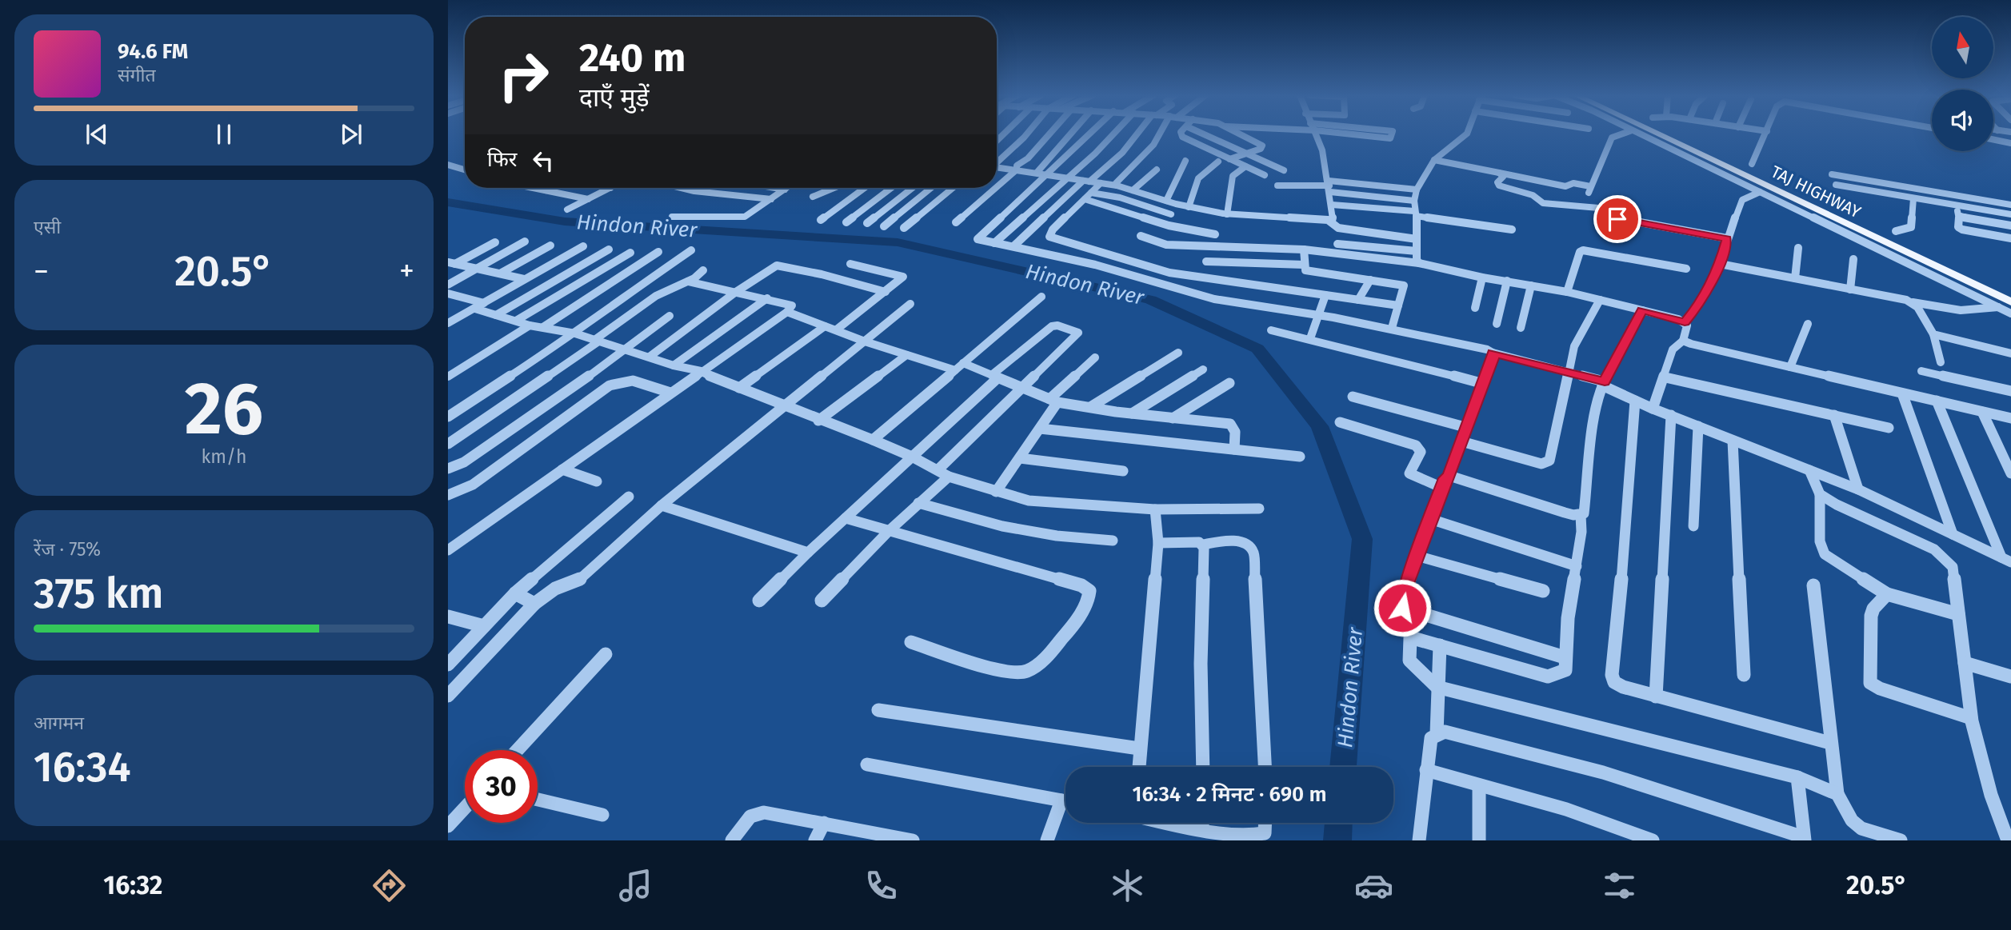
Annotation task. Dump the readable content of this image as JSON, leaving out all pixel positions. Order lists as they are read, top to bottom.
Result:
{
  "streets": {
    "main road": ["TAJ HIGHWAY"]
  },
  "water": ["Hindon River"],
  "north": "top",
  "page": {
    "turn": ["240 m", "दाएँ मुड़ें"],
    "song": ["94.6 FM", "संगीत"],
    "then": "फिर",
    "tile": [
      "एसी",
      ["26", "km/h"],
      ["रेंज · 75%", "375 km"],
      ["आगमन", "16:34"]
    ],
    "heat": ["−", "20.5°", "+"],
    "limit": "30",
    "trip": "16:34 · 2 मिनट · 690 m",
    "tabs": ["16:32", "20.5°"]
  }
}
